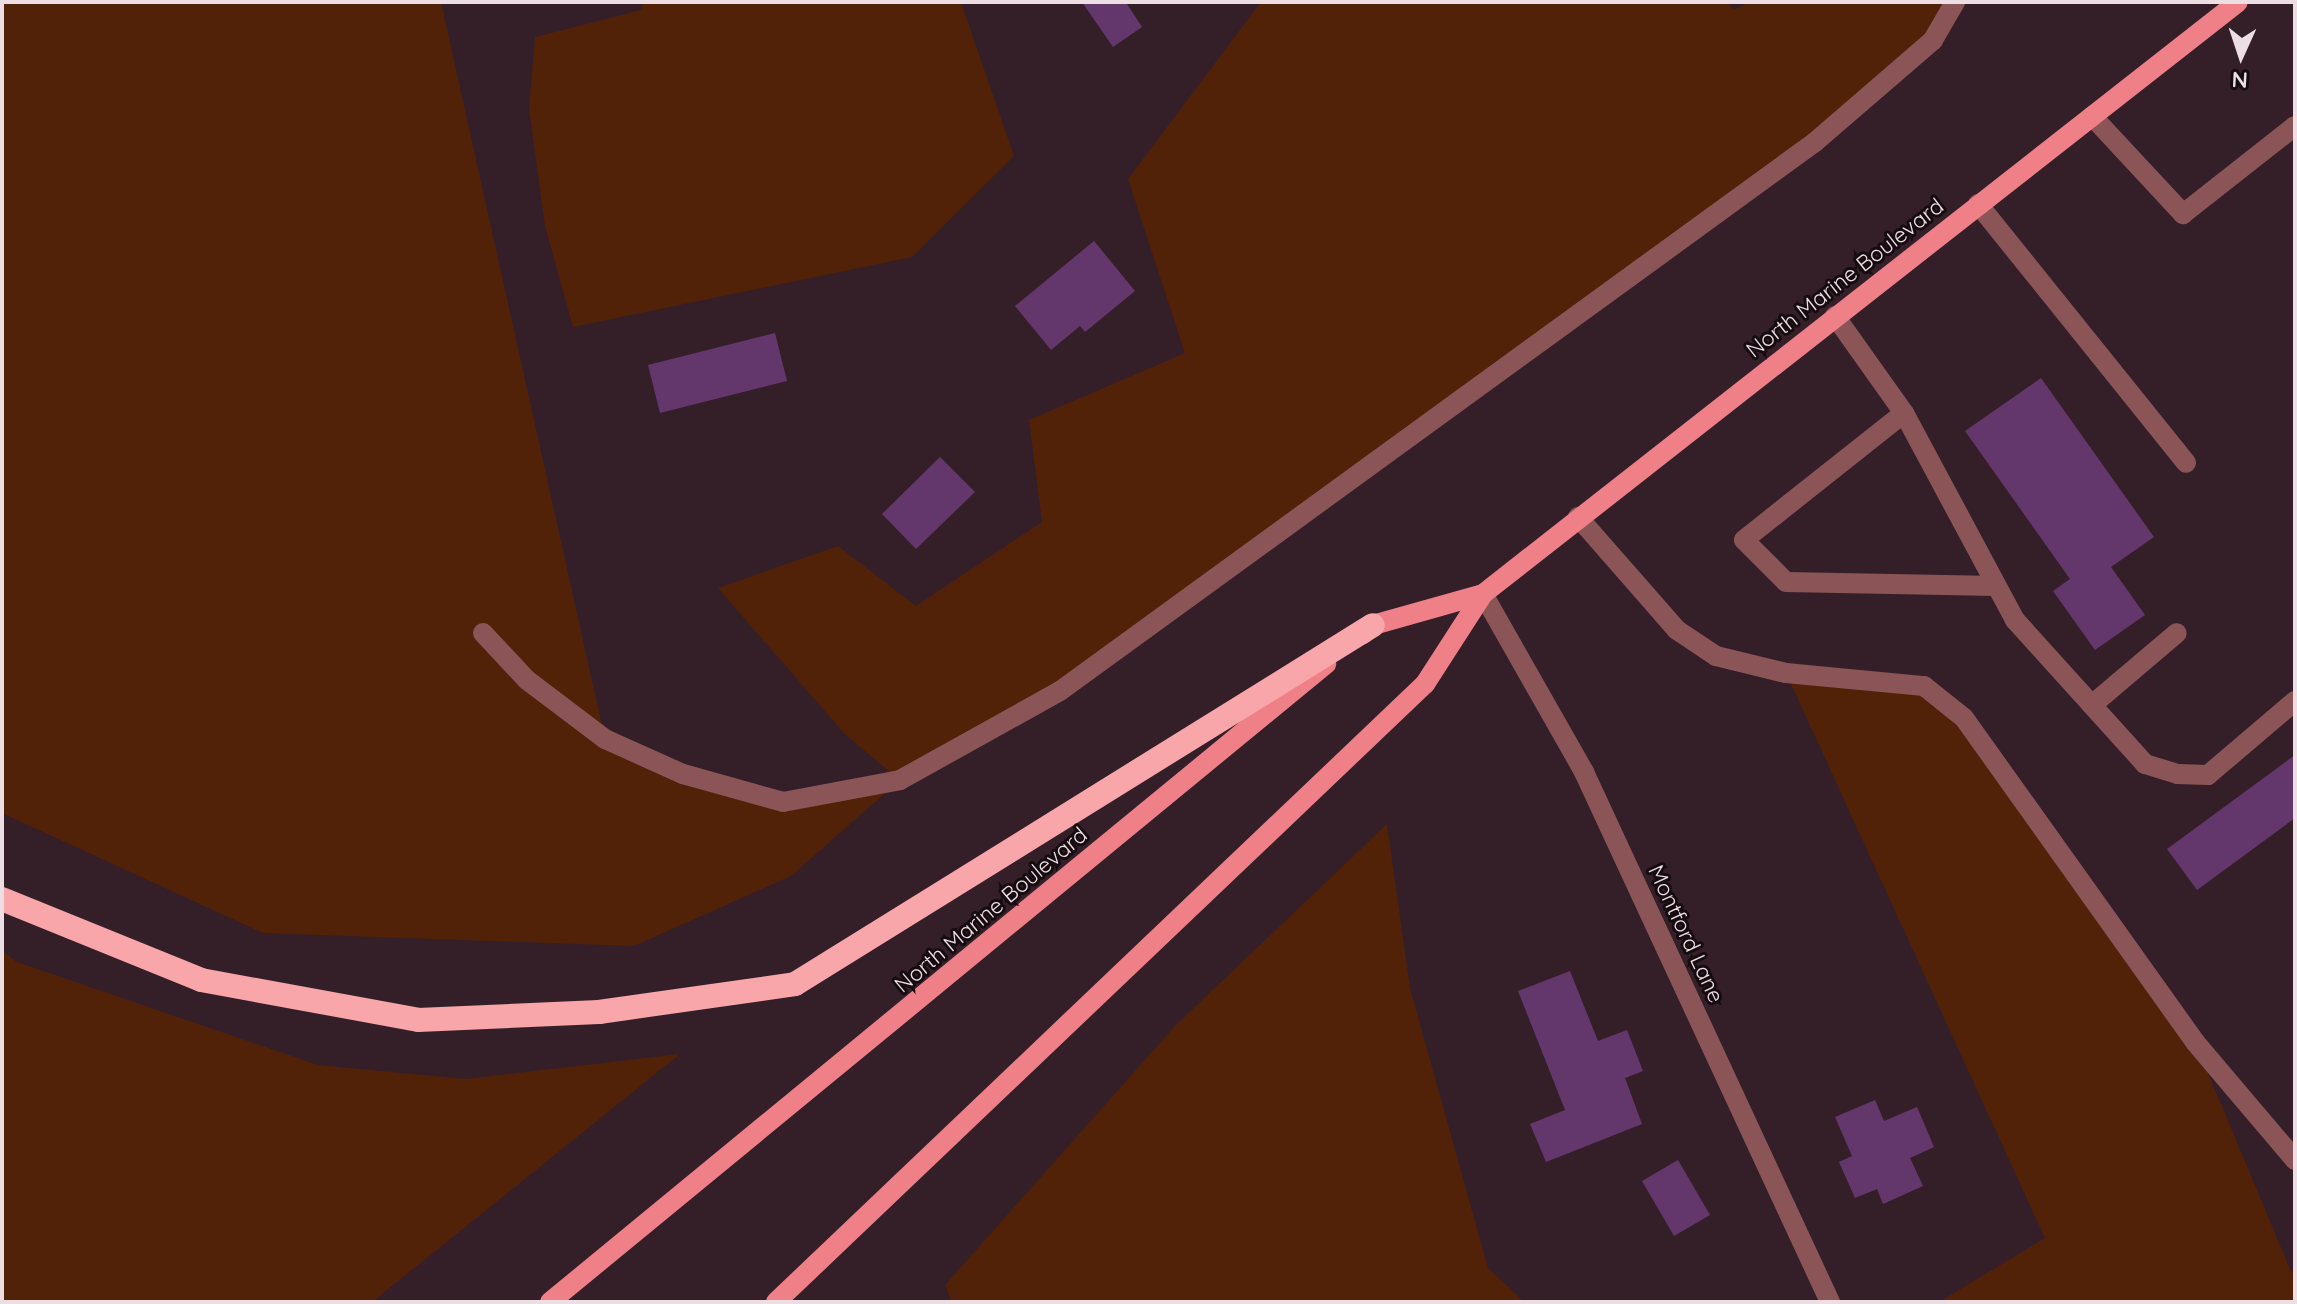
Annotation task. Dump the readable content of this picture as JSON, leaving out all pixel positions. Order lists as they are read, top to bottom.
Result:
{
  "streets": {
    "main road": ["North Marine Boulevard"],
    "street": ["Montford Lane"]
  },
  "crossings": [
    ["North Marine Boulevard", "Montford Lane"]
  ],
  "north": "bottom"
}
